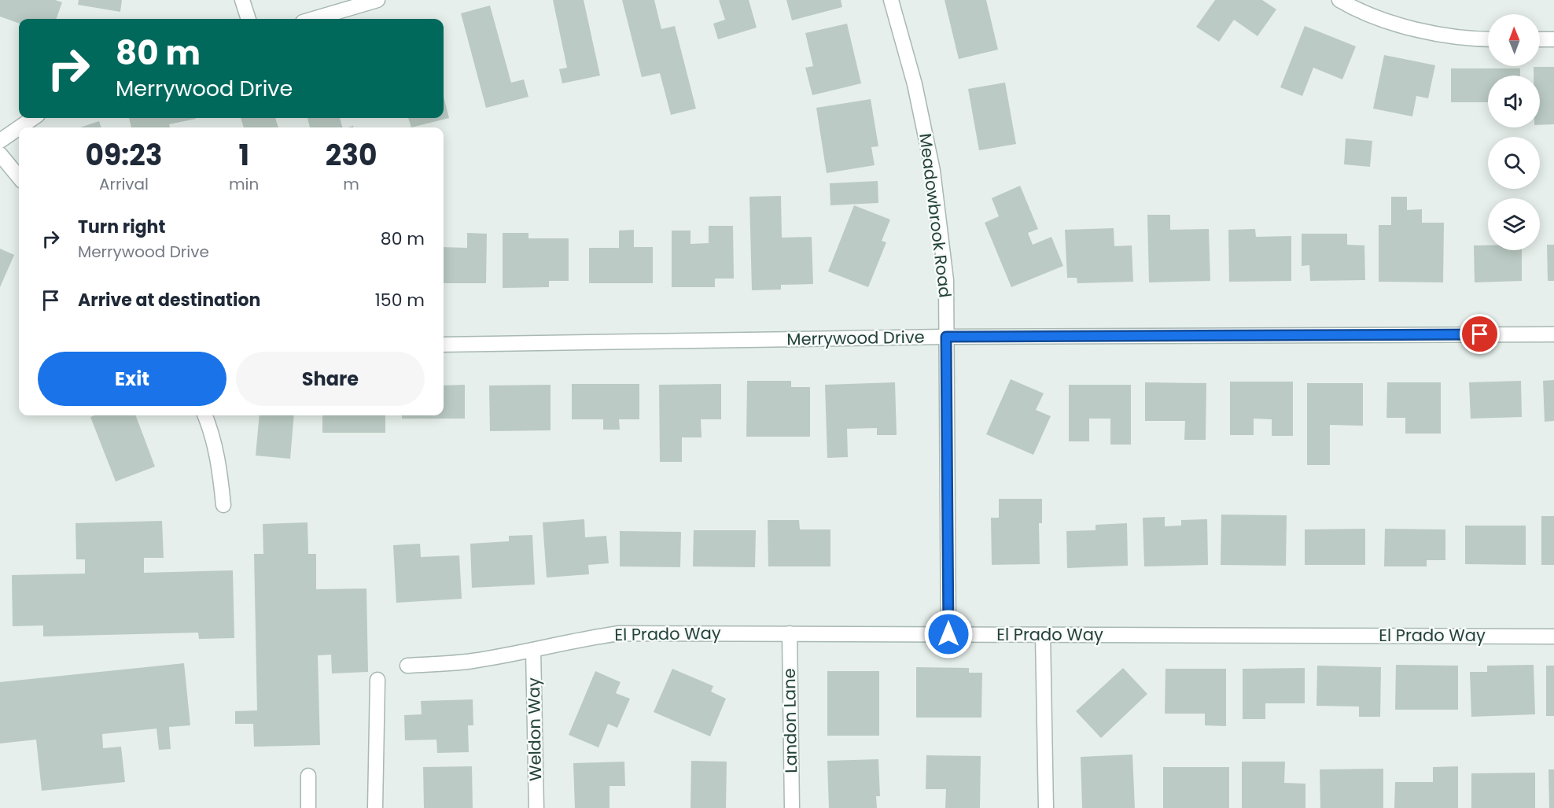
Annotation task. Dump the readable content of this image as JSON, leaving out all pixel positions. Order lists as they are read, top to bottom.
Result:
{
  "streets": {
    "street": [
      "Meadowbrook Road",
      "Merrywood Drive",
      "El Prado Way",
      "Landon Lane",
      "Weldon Way"
    ]
  },
  "crossings": [
    ["Meadowbrook Road", "Merrywood Drive"],
    ["Meadowbrook Road", "El Prado Way"],
    ["El Prado Way", "Landon Lane"],
    ["El Prado Way", "Weldon Way"]
  ],
  "north": "top",
  "page": {
    "turn": ["80 m", "Merrywood Drive"],
    "eta": [
      "09:23",
      "Arrival",
      "1",
      "min",
      "230",
      "m"
    ],
    "list": [
      {
        "name": "Turn right",
        "note": "Merrywood Drive",
        "value": "80 m"
      },
      {
        "name": "Arrive at destination",
        "value": "150 m"
      }
    ],
    "buttons": ["Exit", "Share"]
  }
}
